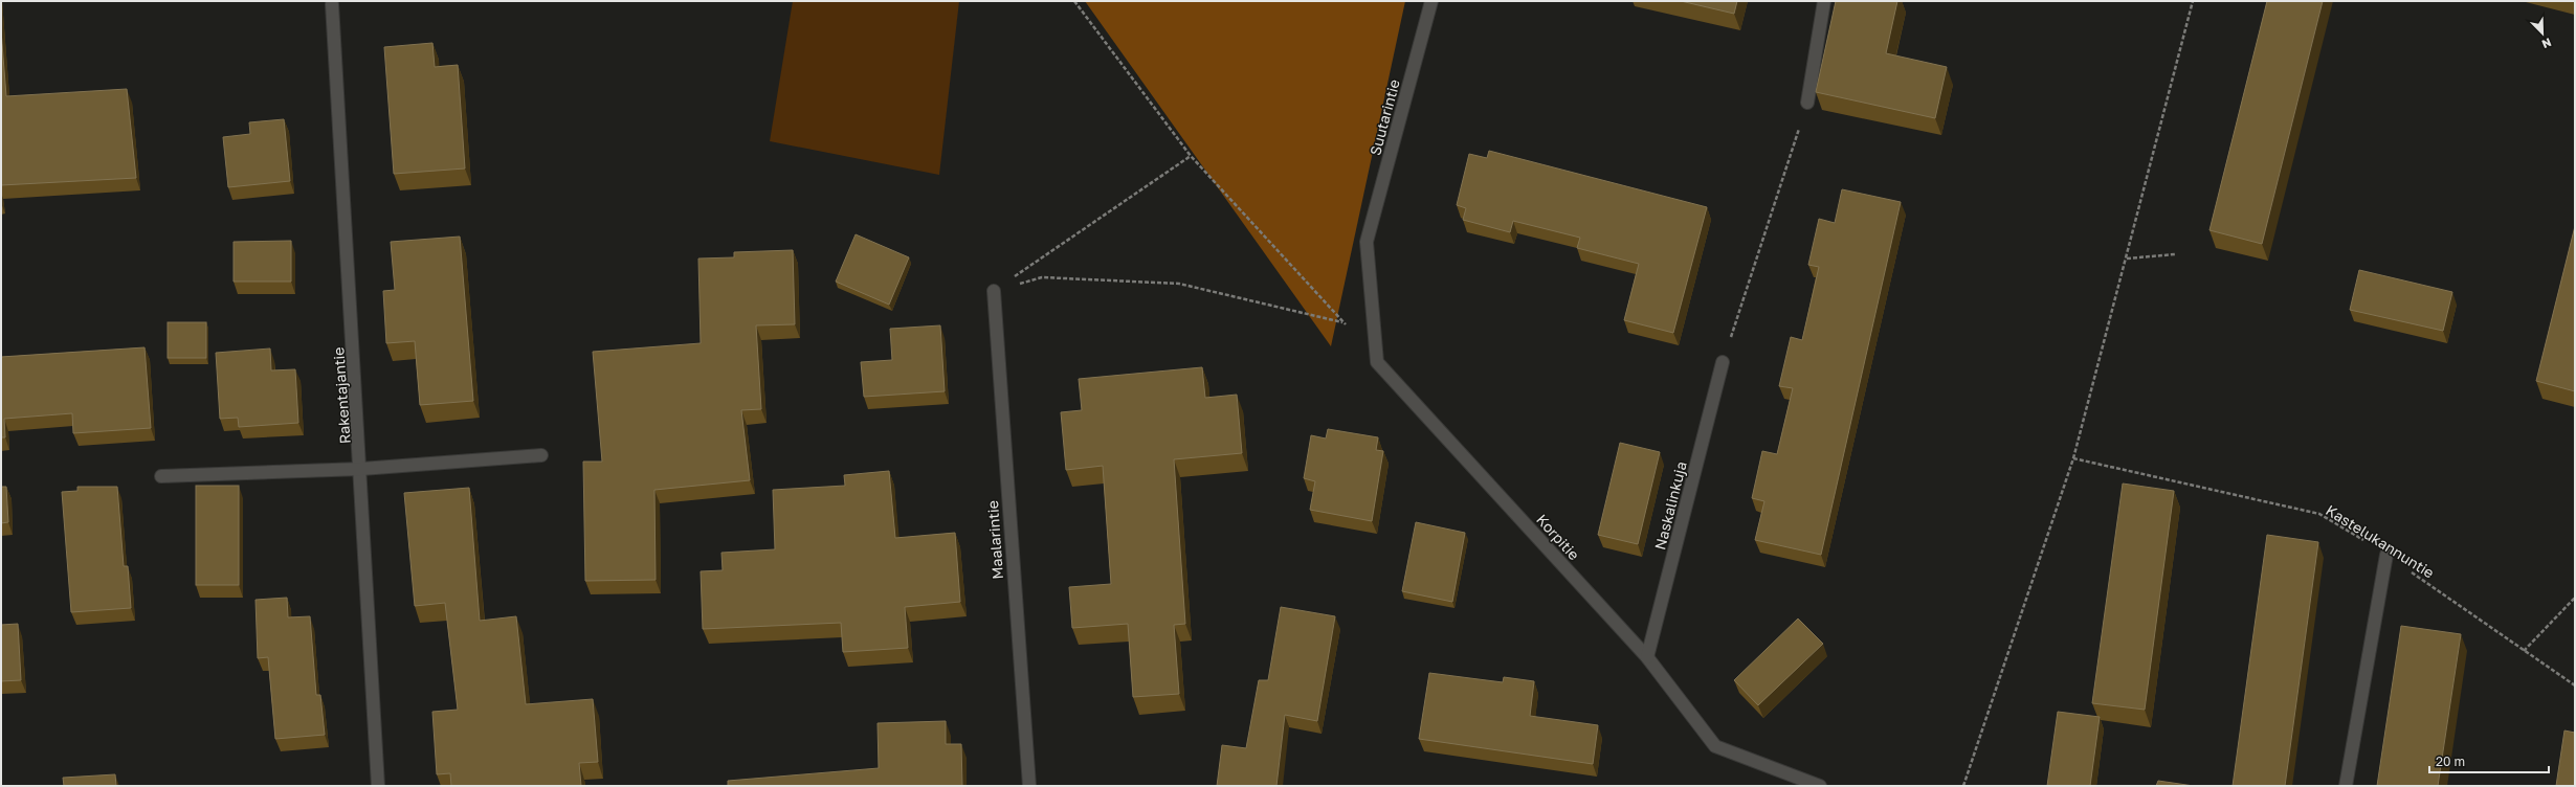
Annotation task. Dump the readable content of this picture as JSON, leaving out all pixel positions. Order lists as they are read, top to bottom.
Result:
{
  "streets": {
    "street": [
      "Suutarintie",
      "Rakentajantie",
      "Naskalinkuja",
      "Korpitie",
      "Maalarintie"
    ],
    "path": ["Kastelukannuntie"]
  },
  "crossings": [
    ["Suutarintie", "Korpitie"],
    ["Naskalinkuja", "Korpitie"]
  ],
  "scale_bar": "20 m",
  "north": "bottom right"
}
